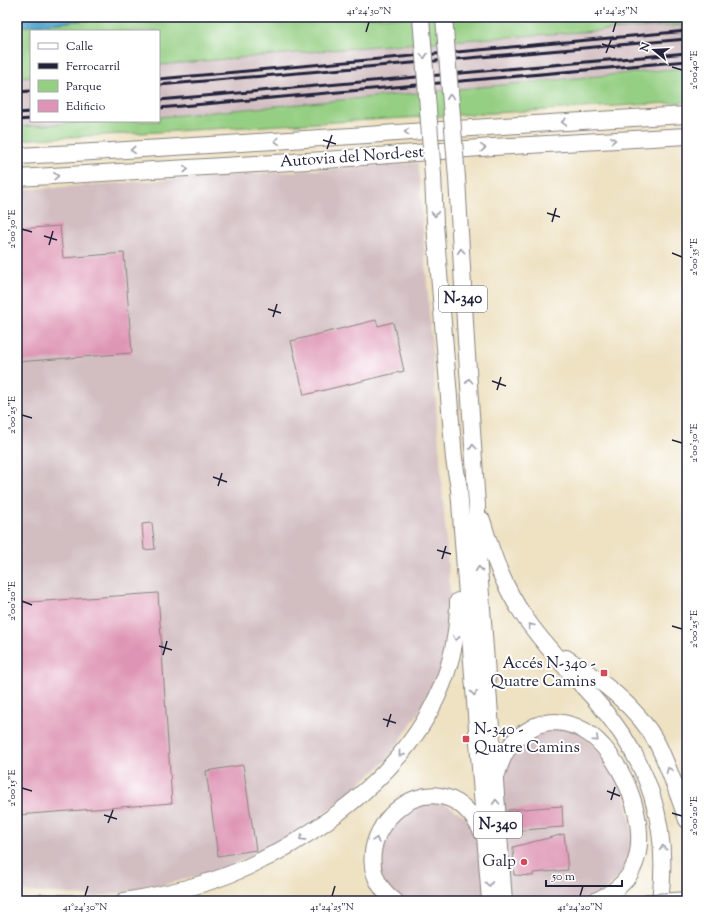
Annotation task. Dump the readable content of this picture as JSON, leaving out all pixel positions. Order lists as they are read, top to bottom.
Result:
{
  "streets": {
    "highway": ["Autovia del Nord-est", "N-340"]
  },
  "places": {
    "transit": ["Accés N-340 - Quatre Camins", "N-340 - Quatre Camins"],
    "other": ["Galp"]
  },
  "legend": [
    "Calle",
    "Ferrocarril",
    "Parque",
    "Edificio"
  ],
  "scale_bar": "50 m",
  "north": "left",
  "coordinates": [
    "41°24'30\"N",
    "41°24'25\"N",
    "2°00'40\"E",
    "2°00'30\"E",
    "2°00'35\"E",
    "2°00'25\"E",
    "2°00'20\"E",
    "2°00'15\"E",
    "41°24'20\"N"
  ]
}
